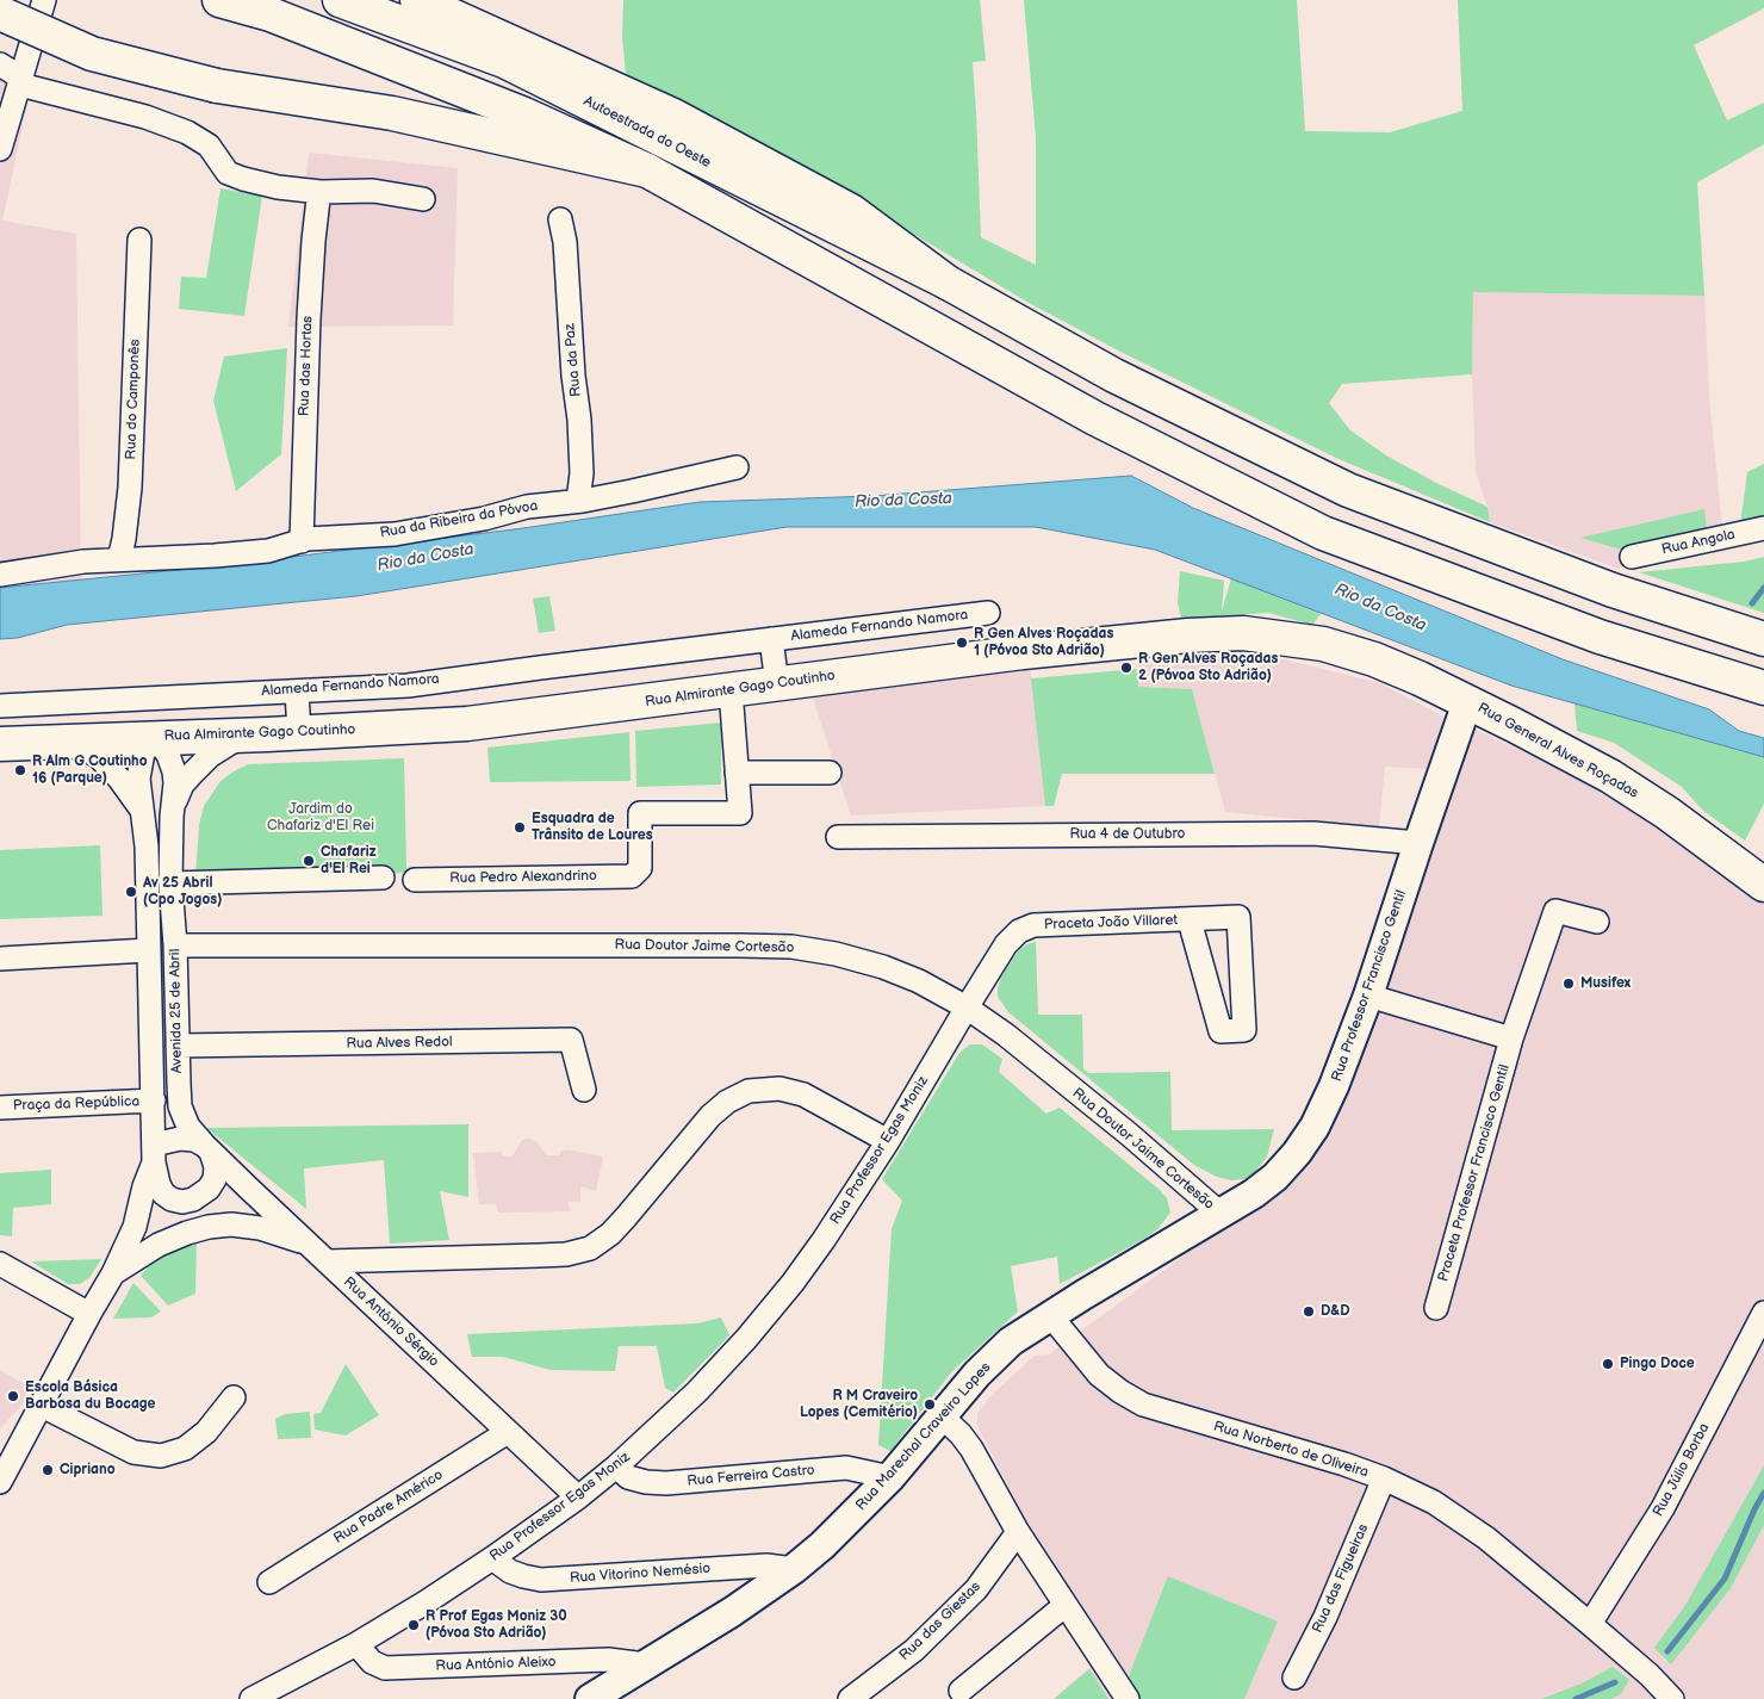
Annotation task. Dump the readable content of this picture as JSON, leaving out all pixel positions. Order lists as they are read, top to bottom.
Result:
{
  "streets": {
    "main road": ["Autoestrada do Oeste", "Rua Almirante Gago Coutinho", "Rua General Alves Roçadas"],
    "street": [
      "Rua da Paz",
      "Rua das Hortas",
      "Rua do Camponês",
      "Rua da Ribeira da Póvoa",
      "Rua Angola",
      "Alameda Fernando Namora",
      "Rua 4 de Outubro",
      "Rua Pedro Alexandrino",
      "Praceta João Villaret",
      "Rua Doutor Jaime Cortesão",
      "Rua Professor Francisco Gentil",
      "Avenida 25 de Abril",
      "Rua Alves Redol",
      "Praça da República",
      "Rua Professor Egas Moniz",
      "Praceta Professor Francisco Gentil",
      "Rua António Sérgio",
      "Rua Marechal Craveiro Lopes",
      "Rua Norberto de Oliveira",
      "Rua Júlio Borba",
      "Rua Ferreira Castro",
      "Rua Padre Américo",
      "Rua Vitorino Nemésio",
      "Rua das Figueiras",
      "Rua das Giestas",
      "Rua António Aleixo"
    ]
  },
  "crossings": [
    ["Rua da Paz", "Rua da Ribeira da Póvoa"],
    ["Rua das Hortas", "Rua da Ribeira da Póvoa"],
    ["Rua do Camponês", "Rua da Ribeira da Póvoa"],
    ["Alameda Fernando Namora", "Rua Almirante Gago Coutinho"],
    ["Rua Almirante Gago Coutinho", "Rua General Alves Roçadas"],
    ["Rua Almirante Gago Coutinho", "Rua Professor Francisco Gentil"],
    ["Rua Almirante Gago Coutinho", "Avenida 25 de Abril"],
    ["Rua General Alves Roçadas", "Rua Professor Francisco Gentil"],
    ["Rua 4 de Outubro", "Rua Professor Francisco Gentil"],
    ["Praceta João Villaret", "Rua Doutor Jaime Cortesão"],
    ["Praceta João Villaret", "Rua Professor Egas Moniz"],
    ["Rua Doutor Jaime Cortesão", "Rua Professor Francisco Gentil"],
    ["Rua Doutor Jaime Cortesão", "Avenida 25 de Abril"],
    ["Rua Doutor Jaime Cortesão", "Rua Professor Egas Moniz"],
    ["Rua Professor Francisco Gentil", "Rua Marechal Craveiro Lopes"],
    ["Rua Professor Francisco Gentil", "Rua Norberto de Oliveira"],
    ["Avenida 25 de Abril", "Rua Alves Redol"],
    ["Avenida 25 de Abril", "Praça da República"],
    ["Avenida 25 de Abril", "Rua António Sérgio"],
    ["Rua Professor Egas Moniz", "Rua António Sérgio"],
    ["Rua Professor Egas Moniz", "Rua Ferreira Castro"],
    ["Rua Professor Egas Moniz", "Rua Vitorino Nemésio"],
    ["Rua Professor Egas Moniz", "Rua António Aleixo"],
    ["Rua António Sérgio", "Rua Padre Américo"],
    ["Rua Marechal Craveiro Lopes", "Rua Norberto de Oliveira"],
    ["Rua Marechal Craveiro Lopes", "Rua Ferreira Castro"],
    ["Rua Marechal Craveiro Lopes", "Rua Vitorino Nemésio"],
    ["Rua Marechal Craveiro Lopes", "Rua António Aleixo"],
    ["Rua Norberto de Oliveira", "Rua Júlio Borba"],
    ["Rua Norberto de Oliveira", "Rua das Figueiras"]
  ],
  "water": ["Rio da Costa"],
  "parks": ["Jardim do Chafariz d'El Rei"],
  "places": [
    "R Gen Alves Roçadas 1 (Póvoa Sto Adrião)",
    "R Gen Alves Roçadas 2 (Póvoa Sto Adrião)",
    "R Alm G Coutinho 16 (Parque)",
    "Esquadra de Trânsito de Loures",
    "Chafariz d'El Rei",
    "Av 25 Abril (Cpo Jogos)",
    "Musifex",
    "D&D",
    "Pingo Doce",
    "Escola Básica Barbosa du Bocage",
    "R M Craveiro Lopes (Cemitério)",
    "Cipriano",
    "R Prof Egas Moniz 30 (Póvoa Sto Adrião)"
  ]
}
